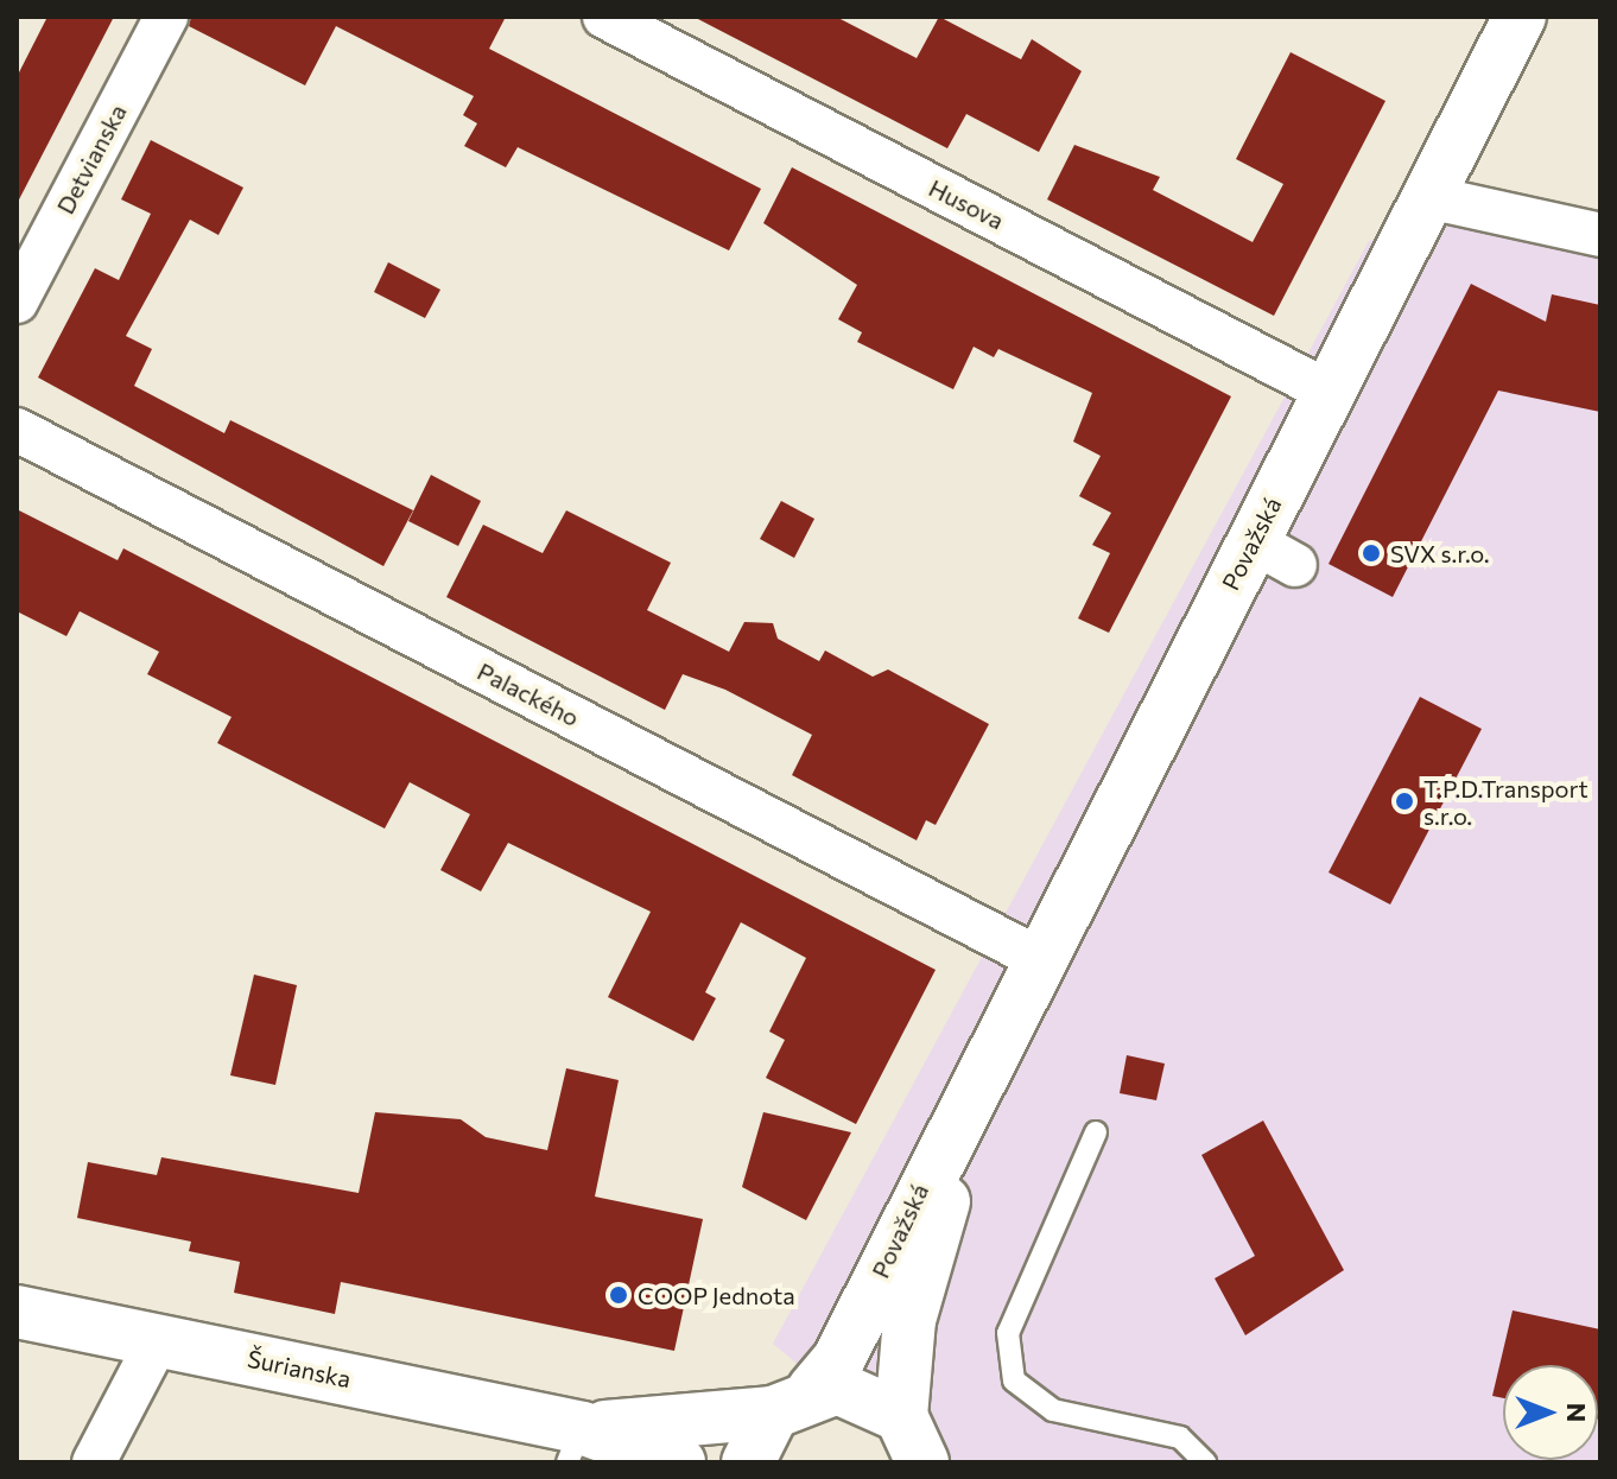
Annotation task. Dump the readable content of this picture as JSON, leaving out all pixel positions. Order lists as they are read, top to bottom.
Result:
{
  "streets": {
    "main road": ["Považská", "Šurianska"],
    "street": ["Detvianska", "Husova", "Palackého"]
  },
  "crossings": [
    ["Husova", "Považská"],
    ["Považská", "Palackého"],
    ["Považská", "Šurianska"]
  ],
  "places": ["SVX s.r.o.", "T.P.D.Transport s.r.o.", "COOP Jednota"],
  "north": "right"
}
